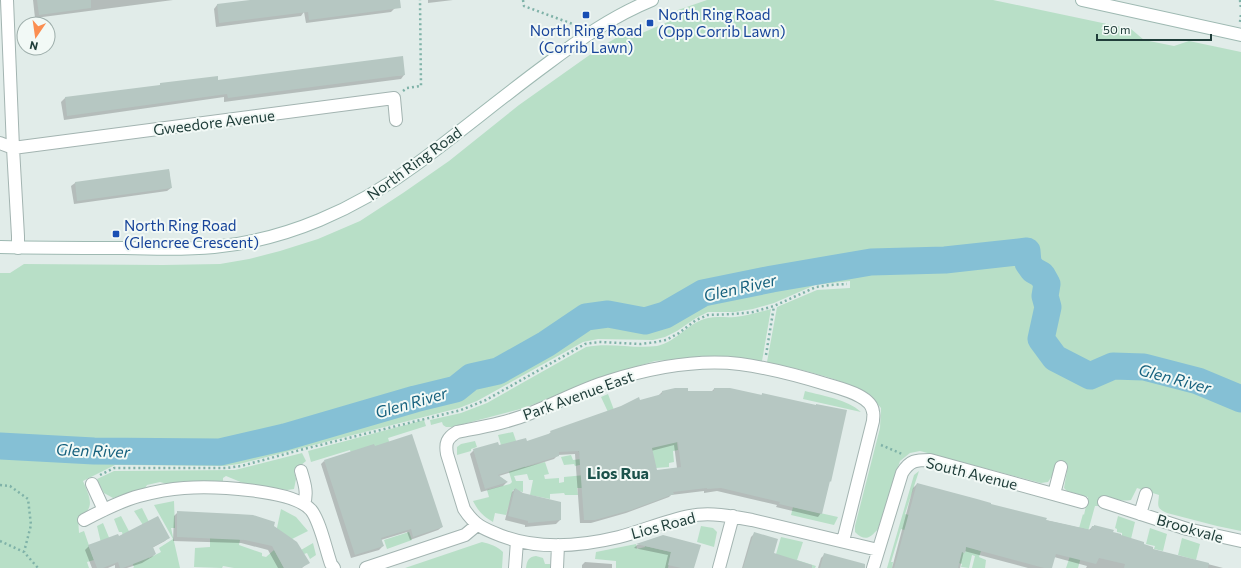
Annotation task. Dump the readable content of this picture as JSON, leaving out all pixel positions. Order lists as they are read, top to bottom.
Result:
{
  "streets": {
    "street": [
      "Gweedore Avenue",
      "North Ring Road",
      "Park Avenue East",
      "South Avenue",
      "Lios Road",
      "Brookvale"
    ]
  },
  "crossings": [
    ["Park Avenue East", "Lios Road"],
    ["South Avenue", "Lios Road"]
  ],
  "districts": ["Lios Rua"],
  "water": ["Glen River"],
  "places": {
    "transit": ["North Ring Road (Corrib Lawn)", "North Ring Road (Opp Corrib Lawn)", "North Ring Road (Glencree Crescent)"]
  },
  "scale_bar": "50 m",
  "north": "bottom"
}
